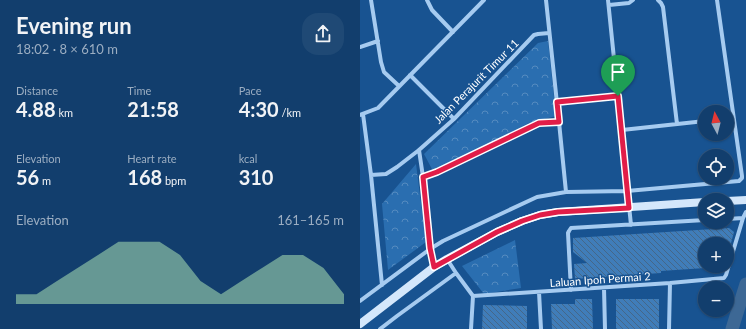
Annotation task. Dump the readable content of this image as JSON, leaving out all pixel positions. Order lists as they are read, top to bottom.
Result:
{
  "streets": {
    "street": ["Jalan Perajurit Timur 11", "Laluan Ipoh Permai 2"]
  },
  "north": "top",
  "page": {
    "heading": ["Evening run", "18:02 · 8 × 610 m"],
    "stats": [
      ["Distance", "4.88 km"],
      ["Time", "21:58"],
      ["Pace", "4:30 /km"],
      ["Elevation", "56 m"],
      ["Heart rate", "168 bpm"],
      ["kcal", "310"]
    ],
    "map_buttons": ["+", "−"],
    "chart": ["Elevation", "161–165 m"]
  }
}
